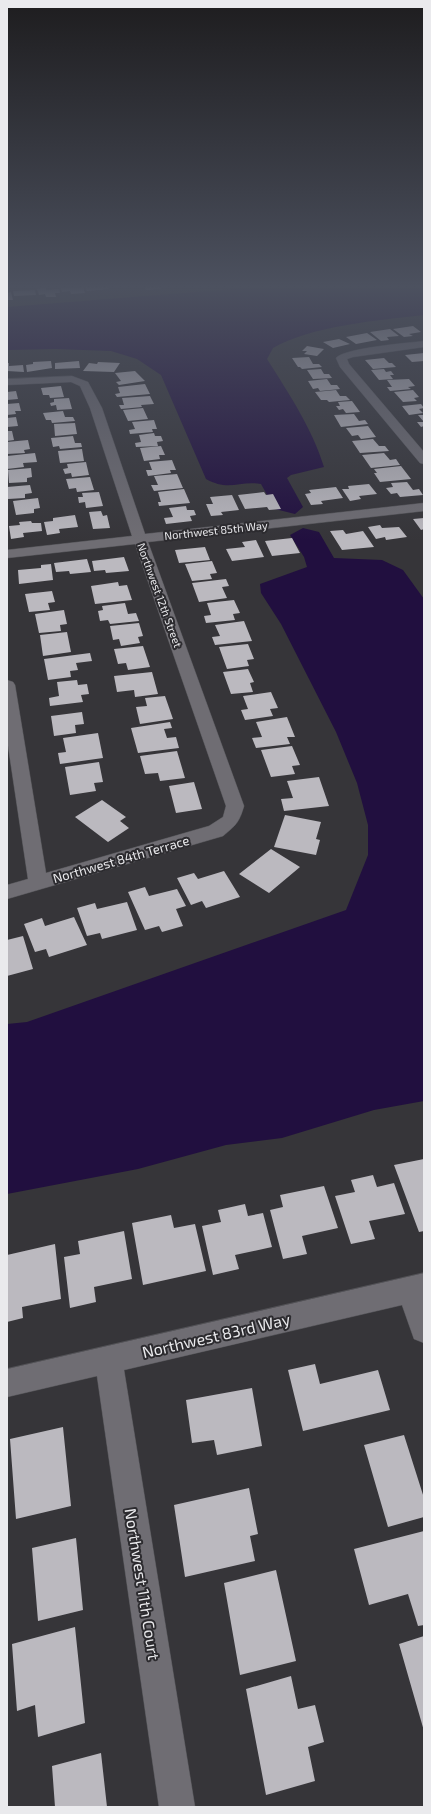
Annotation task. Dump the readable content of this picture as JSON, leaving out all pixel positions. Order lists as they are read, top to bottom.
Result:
{
  "streets": {
    "street": [
      "Northwest 85th Way",
      "Northwest 12th Street",
      "Northwest 84th Terrace",
      "Northwest 83rd Way",
      "Northwest 11th Court"
    ]
  },
  "crossings": [
    ["Northwest 85th Way", "Northwest 12th Street"],
    ["Northwest 12th Street", "Northwest 84th Terrace"],
    ["Northwest 83rd Way", "Northwest 11th Court"]
  ]
}
